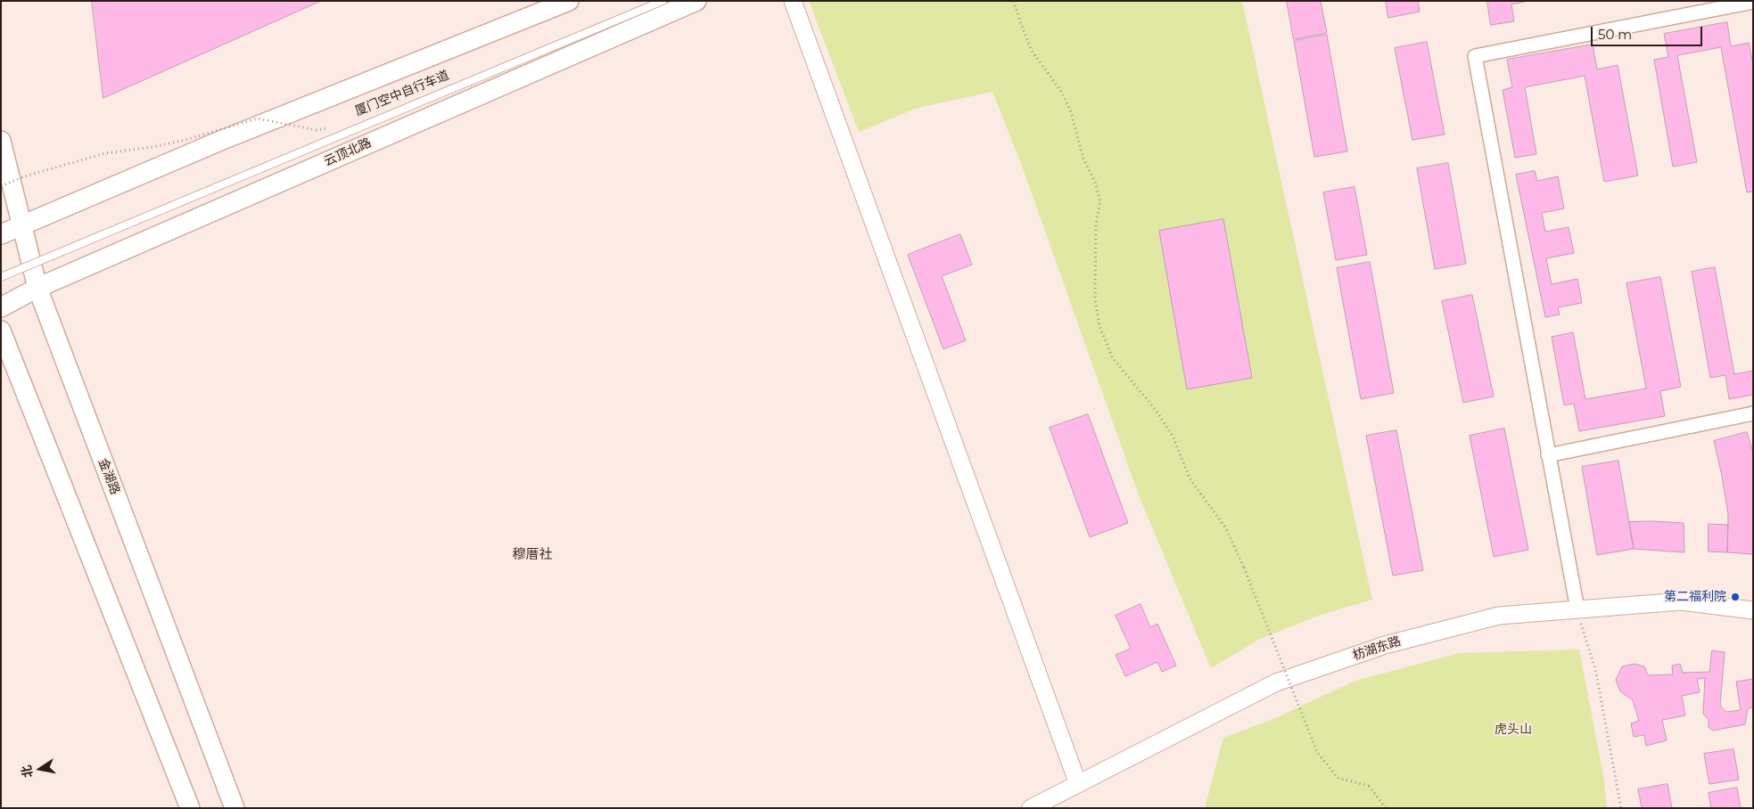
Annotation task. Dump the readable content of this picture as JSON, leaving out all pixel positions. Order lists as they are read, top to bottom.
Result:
{
  "streets": {
    "main road": ["云顶北路", "金湖路"],
    "street": ["枋湖东路"]
  },
  "crossings": [
    ["云顶北路", "金湖路"]
  ],
  "districts": ["穆厝社"],
  "parks": ["虎头山"],
  "places": ["第二福利院"],
  "scale_bar": "50 m",
  "north": "left"
}
